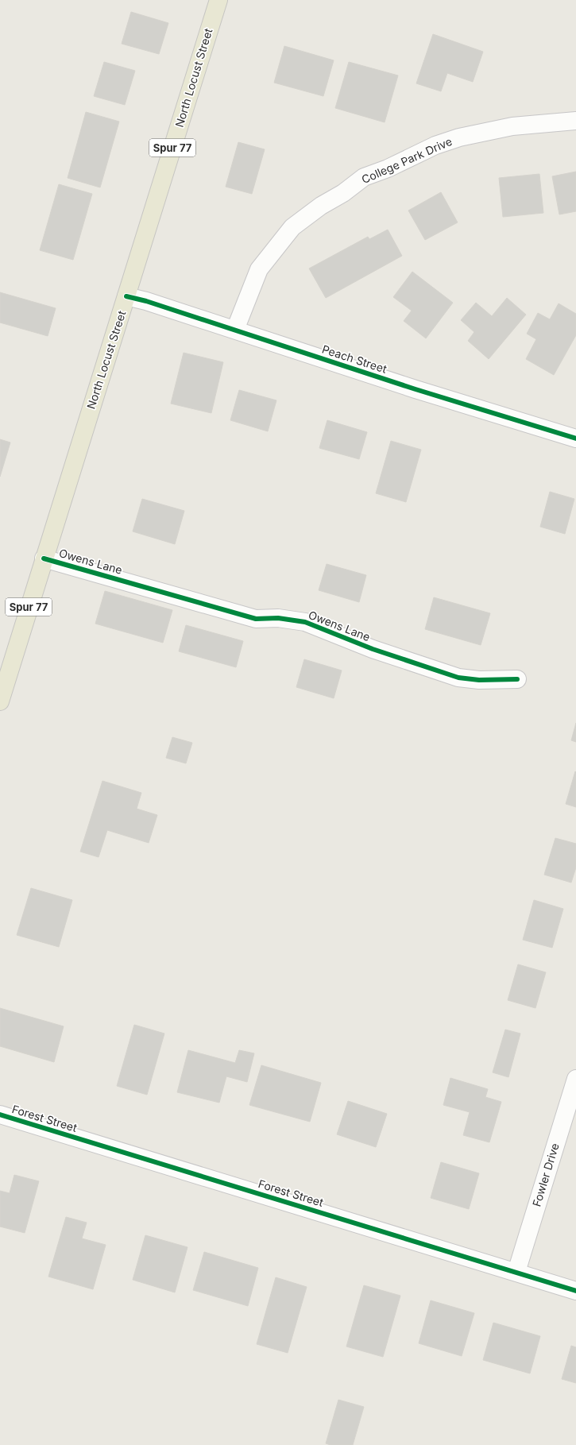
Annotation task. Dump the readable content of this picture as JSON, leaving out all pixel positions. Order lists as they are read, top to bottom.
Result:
{
  "streets": {
    "main road": ["North Locust Street", "Spur 77"],
    "street": [
      "College Park Drive",
      "Peach Street",
      "Owens Lane",
      "Forest Street",
      "Fowler Drive"
    ]
  },
  "crossings": [
    ["North Locust Street", "Peach Street"],
    ["North Locust Street", "Owens Lane"],
    ["College Park Drive", "Peach Street"],
    ["Forest Street", "Fowler Drive"]
  ]
}
